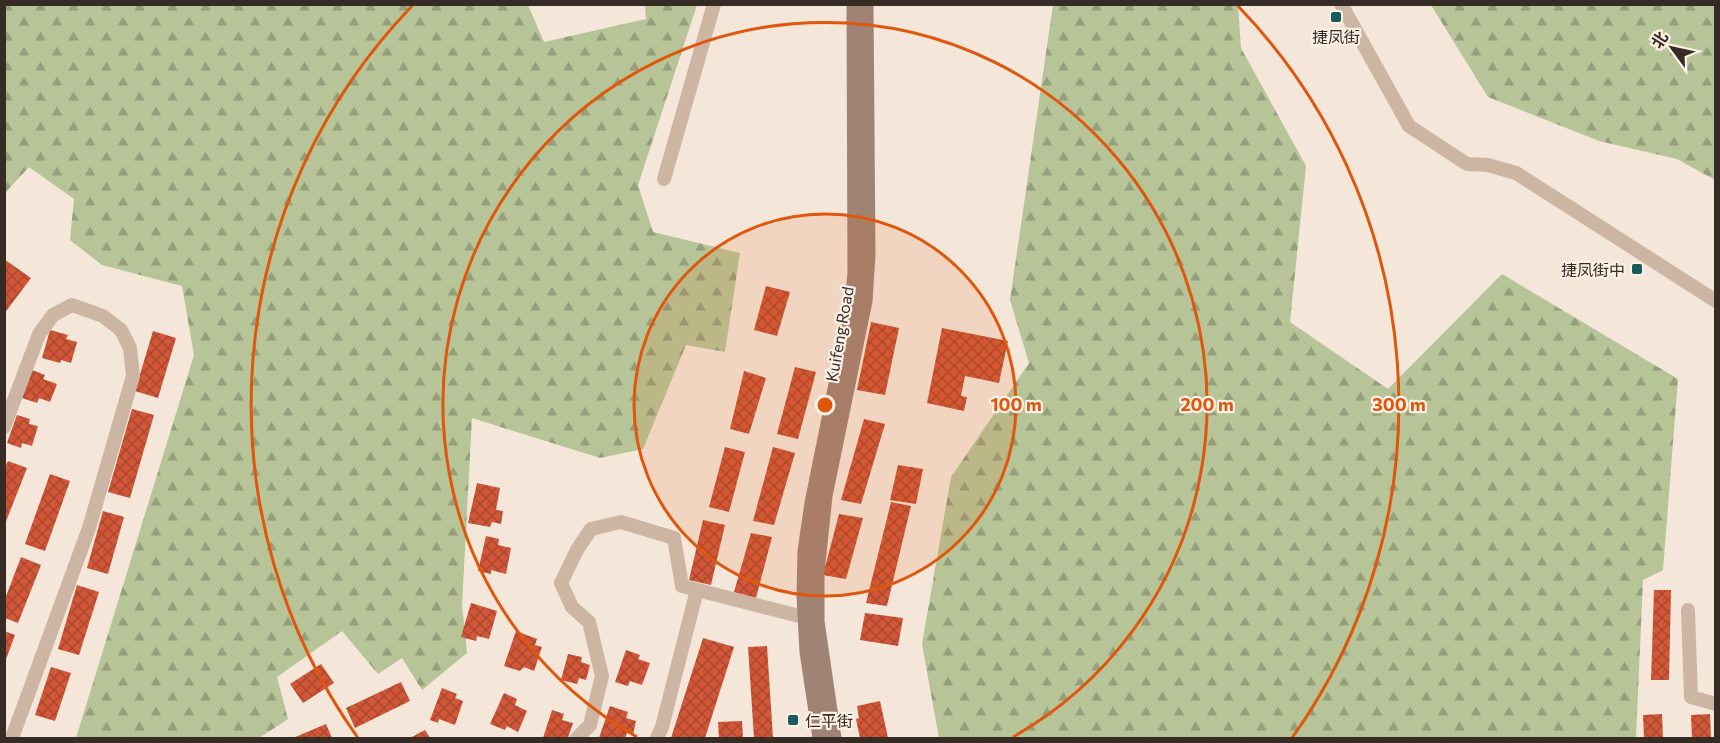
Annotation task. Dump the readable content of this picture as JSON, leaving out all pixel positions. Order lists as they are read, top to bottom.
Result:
{
  "streets": {
    "main road": ["Kuifeng Road"]
  },
  "places": {
    "transit": ["捷凤街", "捷凤街中", "仁平街"]
  },
  "north": "top left",
  "rings": ["100 m", "200 m", "300 m"]
}
